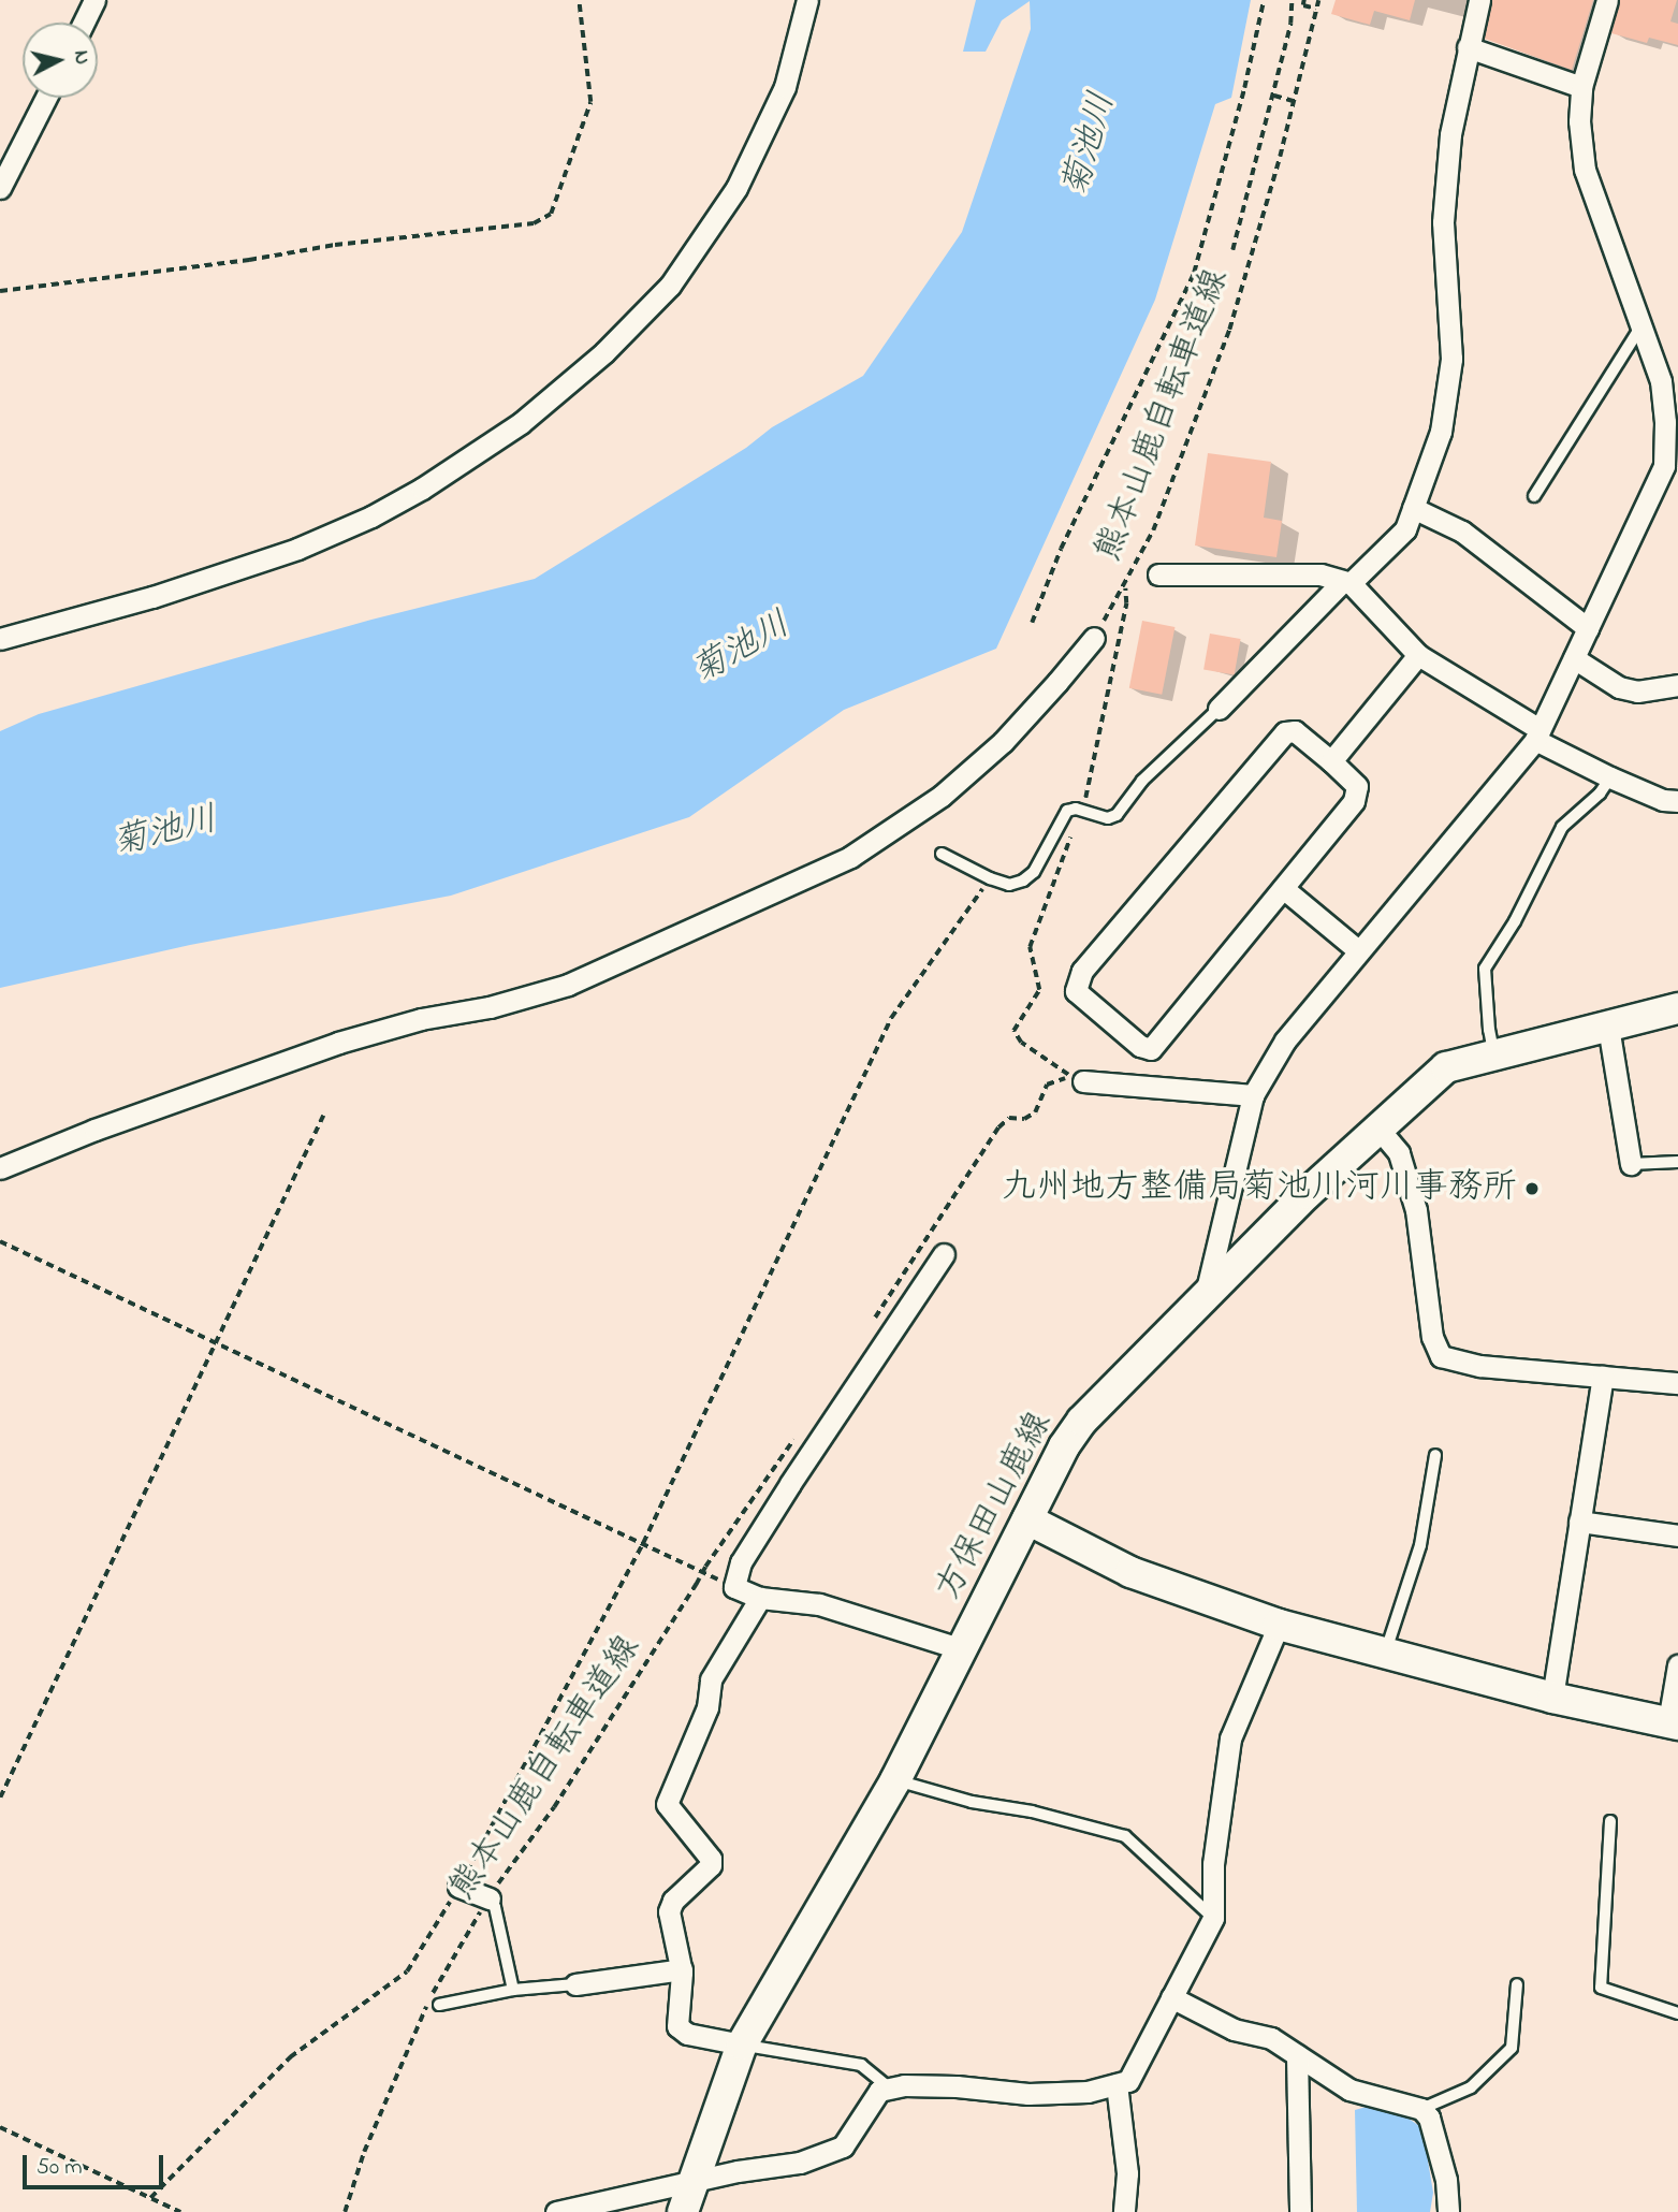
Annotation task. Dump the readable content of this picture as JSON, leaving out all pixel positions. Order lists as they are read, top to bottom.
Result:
{
  "streets": {
    "main road": ["方保田山鹿線"],
    "path": ["熊本山鹿自転車道線"]
  },
  "water": ["菊池川"],
  "places": ["九州地方整備局菊池川河川事務所"],
  "scale_bar": "50 m",
  "north": "right"
}
